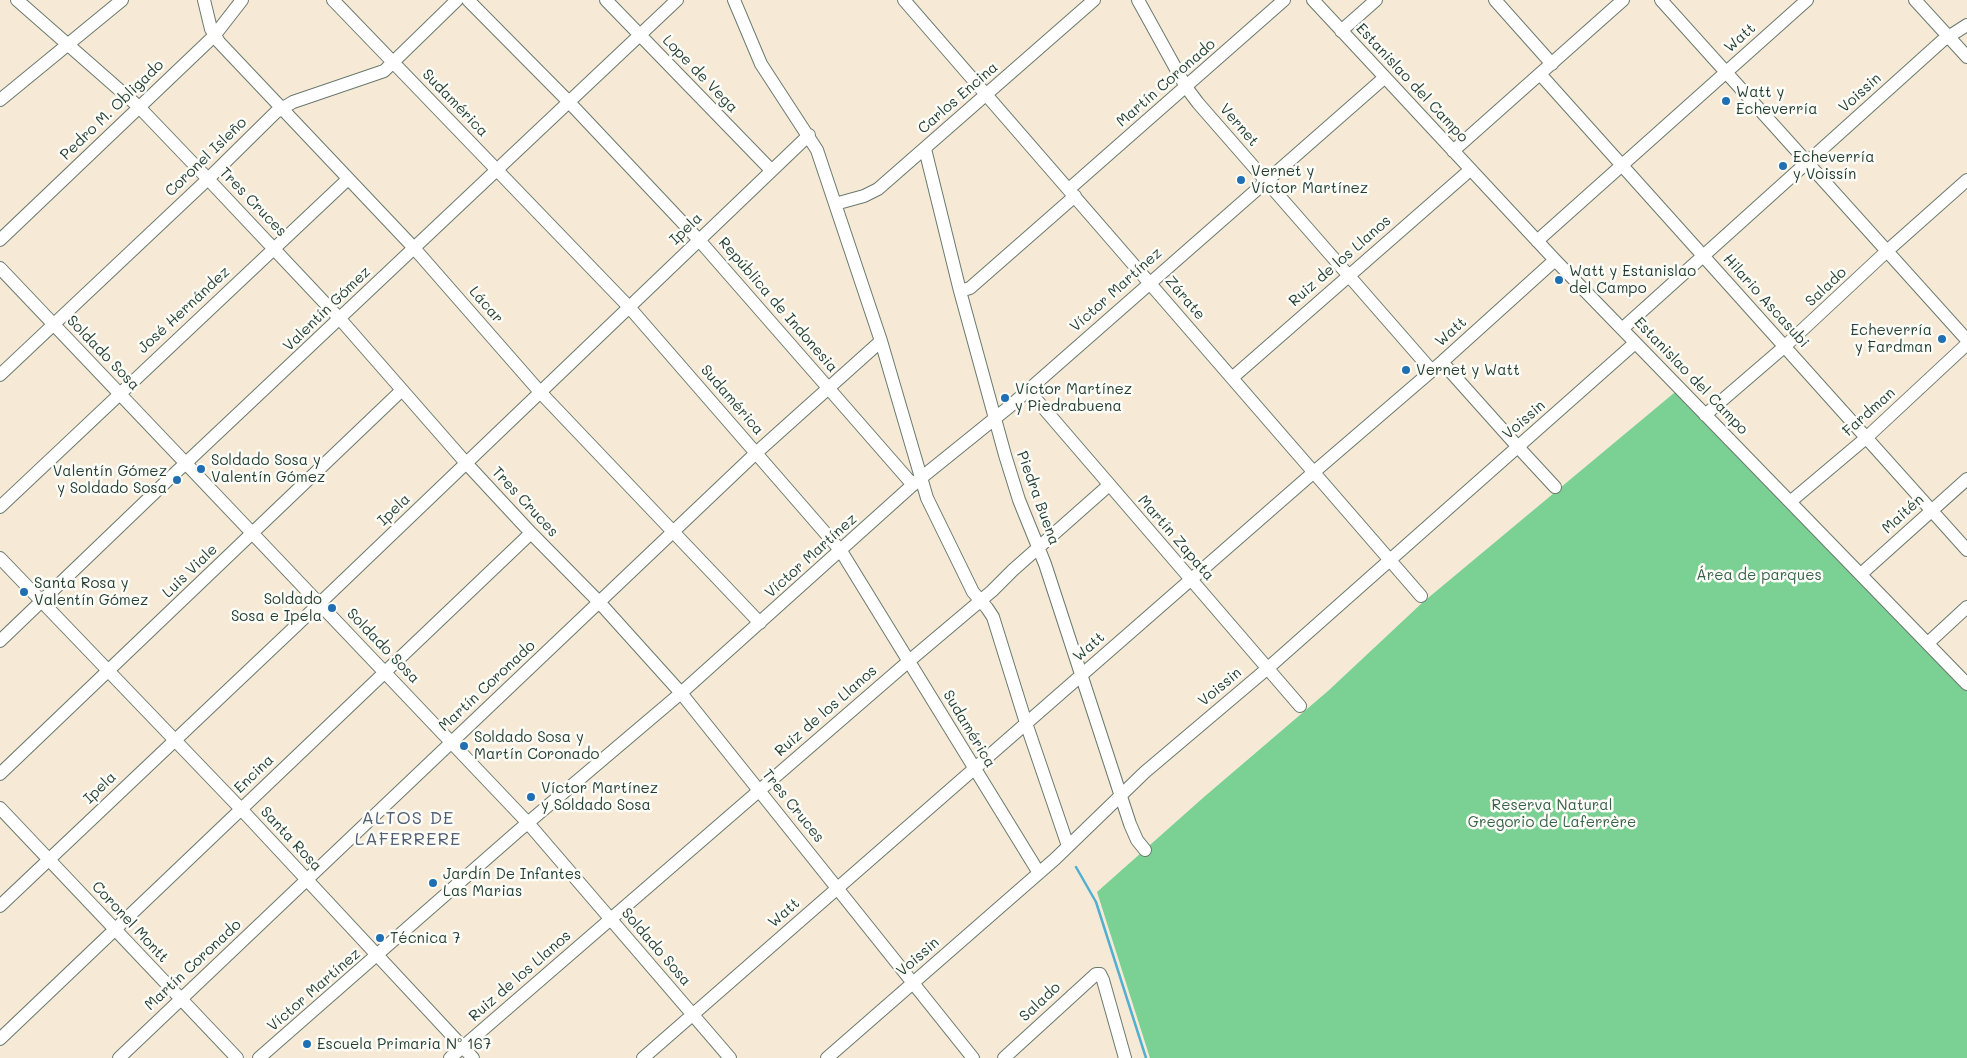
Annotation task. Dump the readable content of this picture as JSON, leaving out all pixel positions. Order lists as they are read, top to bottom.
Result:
{
  "streets": {
    "street": [
      "Watt",
      "Lope de Vega",
      "Martín Coronado",
      "Estanislao del Campo",
      "Voissin",
      "Carlos Encina",
      "Sudamérica",
      "Pedro M. Obligado",
      "Vernet",
      "Coronel Isleño",
      "Tres Cruces",
      "Ipela",
      "Ruiz de los Llanos",
      "Salado",
      "Víctor Martínez",
      "Zárate",
      "Hilario Ascasubi",
      "Lácar",
      "República de Indonesia",
      "Valentín Gómez",
      "José Hernández",
      "Soldado Sosa",
      "Fardman",
      "Piedra Buena",
      "Maitén",
      "Martín Zapata",
      "Luis Viale",
      "Encina",
      "Santa Rosa",
      "Coronel Montt"
    ]
  },
  "crossings": [
    ["Watt", "Estanislao del Campo"],
    ["Watt", "Sudamérica"],
    ["Watt", "Vernet"],
    ["Watt", "Tres Cruces"],
    ["Watt", "Zárate"],
    ["Watt", "Hilario Ascasubi"],
    ["Watt", "Soldado Sosa"],
    ["Watt", "Piedra Buena"],
    ["Watt", "Martín Zapata"],
    ["Lope de Vega", "Ipela"],
    ["Lope de Vega", "Valentín Gómez"],
    ["Martín Coronado", "Sudamérica"],
    ["Martín Coronado", "Vernet"],
    ["Martín Coronado", "Tres Cruces"],
    ["Martín Coronado", "Zárate"],
    ["Martín Coronado", "Lácar"],
    ["Martín Coronado", "República de Indonesia"],
    ["Martín Coronado", "Soldado Sosa"],
    ["Martín Coronado", "Piedra Buena"],
    ["Martín Coronado", "Santa Rosa"],
    ["Martín Coronado", "Coronel Montt"],
    ["Estanislao del Campo", "Voissin"],
    ["Estanislao del Campo", "Ruiz de los Llanos"],
    ["Estanislao del Campo", "Salado"],
    ["Estanislao del Campo", "Víctor Martínez"],
    ["Estanislao del Campo", "Fardman"],
    ["Estanislao del Campo", "Maitén"],
    ["Voissin", "Sudamérica"],
    ["Voissin", "Tres Cruces"],
    ["Voissin", "Zárate"],
    ["Voissin", "Hilario Ascasubi"],
    ["Voissin", "Piedra Buena"],
    ["Voissin", "Martín Zapata"],
    ["Carlos Encina", "Zárate"],
    ["Carlos Encina", "Piedra Buena"],
    ["Sudamérica", "Coronel Isleño"],
    ["Sudamérica", "Ipela"],
    ["Sudamérica", "Ruiz de los Llanos"],
    ["Sudamérica", "Víctor Martínez"],
    ["Sudamérica", "Valentín Gómez"],
    ["Pedro M. Obligado", "Tres Cruces"],
    ["Pedro M. Obligado", "Lácar"],
    ["Vernet", "Ruiz de los Llanos"],
    ["Vernet", "Víctor Martínez"],
    ["Coronel Isleño", "Tres Cruces"],
    ["Coronel Isleño", "Lácar"],
    ["Coronel Isleño", "Soldado Sosa"],
    ["Tres Cruces", "Ipela"],
    ["Tres Cruces", "Ruiz de los Llanos"],
    ["Tres Cruces", "Víctor Martínez"],
    ["Tres Cruces", "Valentín Gómez"],
    ["Tres Cruces", "José Hernández"],
    ["Tres Cruces", "Luis Viale"],
    ["Tres Cruces", "Encina"],
    ["Ipela", "Lácar"],
    ["Ipela", "República de Indonesia"],
    ["Ipela", "Soldado Sosa"],
    ["Ipela", "Santa Rosa"],
    ["Ipela", "Coronel Montt"],
    ["Ruiz de los Llanos", "Zárate"],
    ["Ruiz de los Llanos", "Soldado Sosa"],
    ["Ruiz de los Llanos", "Piedra Buena"],
    ["Ruiz de los Llanos", "Martín Zapata"],
    ["Ruiz de los Llanos", "Santa Rosa"],
    ["Salado", "Hilario Ascasubi"],
    ["Víctor Martínez", "Zárate"],
    ["Víctor Martínez", "Lácar"],
    ["Víctor Martínez", "República de Indonesia"],
    ["Víctor Martínez", "Soldado Sosa"],
    ["Víctor Martínez", "Piedra Buena"],
    ["Víctor Martínez", "Martín Zapata"],
    ["Víctor Martínez", "Santa Rosa"],
    ["Hilario Ascasubi", "Fardman"],
    ["Hilario Ascasubi", "Maitén"],
    ["Lácar", "Valentín Gómez"],
    ["Lácar", "José Hernández"],
    ["República de Indonesia", "Valentín Gómez"],
    ["Valentín Gómez", "Soldado Sosa"],
    ["Valentín Gómez", "Santa Rosa"],
    ["José Hernández", "Soldado Sosa"],
    ["Soldado Sosa", "Luis Viale"],
    ["Soldado Sosa", "Encina"],
    ["Luis Viale", "Santa Rosa"],
    ["Encina", "Santa Rosa"],
    ["Encina", "Coronel Montt"]
  ],
  "districts": ["ALTOS DE LAFERRERE"],
  "parks": ["Área de parques", "Reserva Natural Gregorio de Laferrère"],
  "places": [
    "Watt y Echeverría",
    "Echeverría y Voissín",
    "Vernet y Víctor Martínez",
    "Watt y Estanislao del Campo",
    "Echeverría y Fardman",
    "Vernet y Watt",
    "Víctor Martínez y Piedrabuena",
    "Soldado Sosa y Valentín Gómez",
    "Valentín Gómez y Soldado Sosa",
    "Santa Rosa y Valentín Gómez",
    "Soldado Sosa e Ipela",
    "Soldado Sosa y Martín Coronado",
    "Víctor Martínez y Soldado Sosa",
    "Jardín De Infantes Las Marias",
    "Técnica 7",
    "Escuela Primaria Nº 167"
  ]
}
